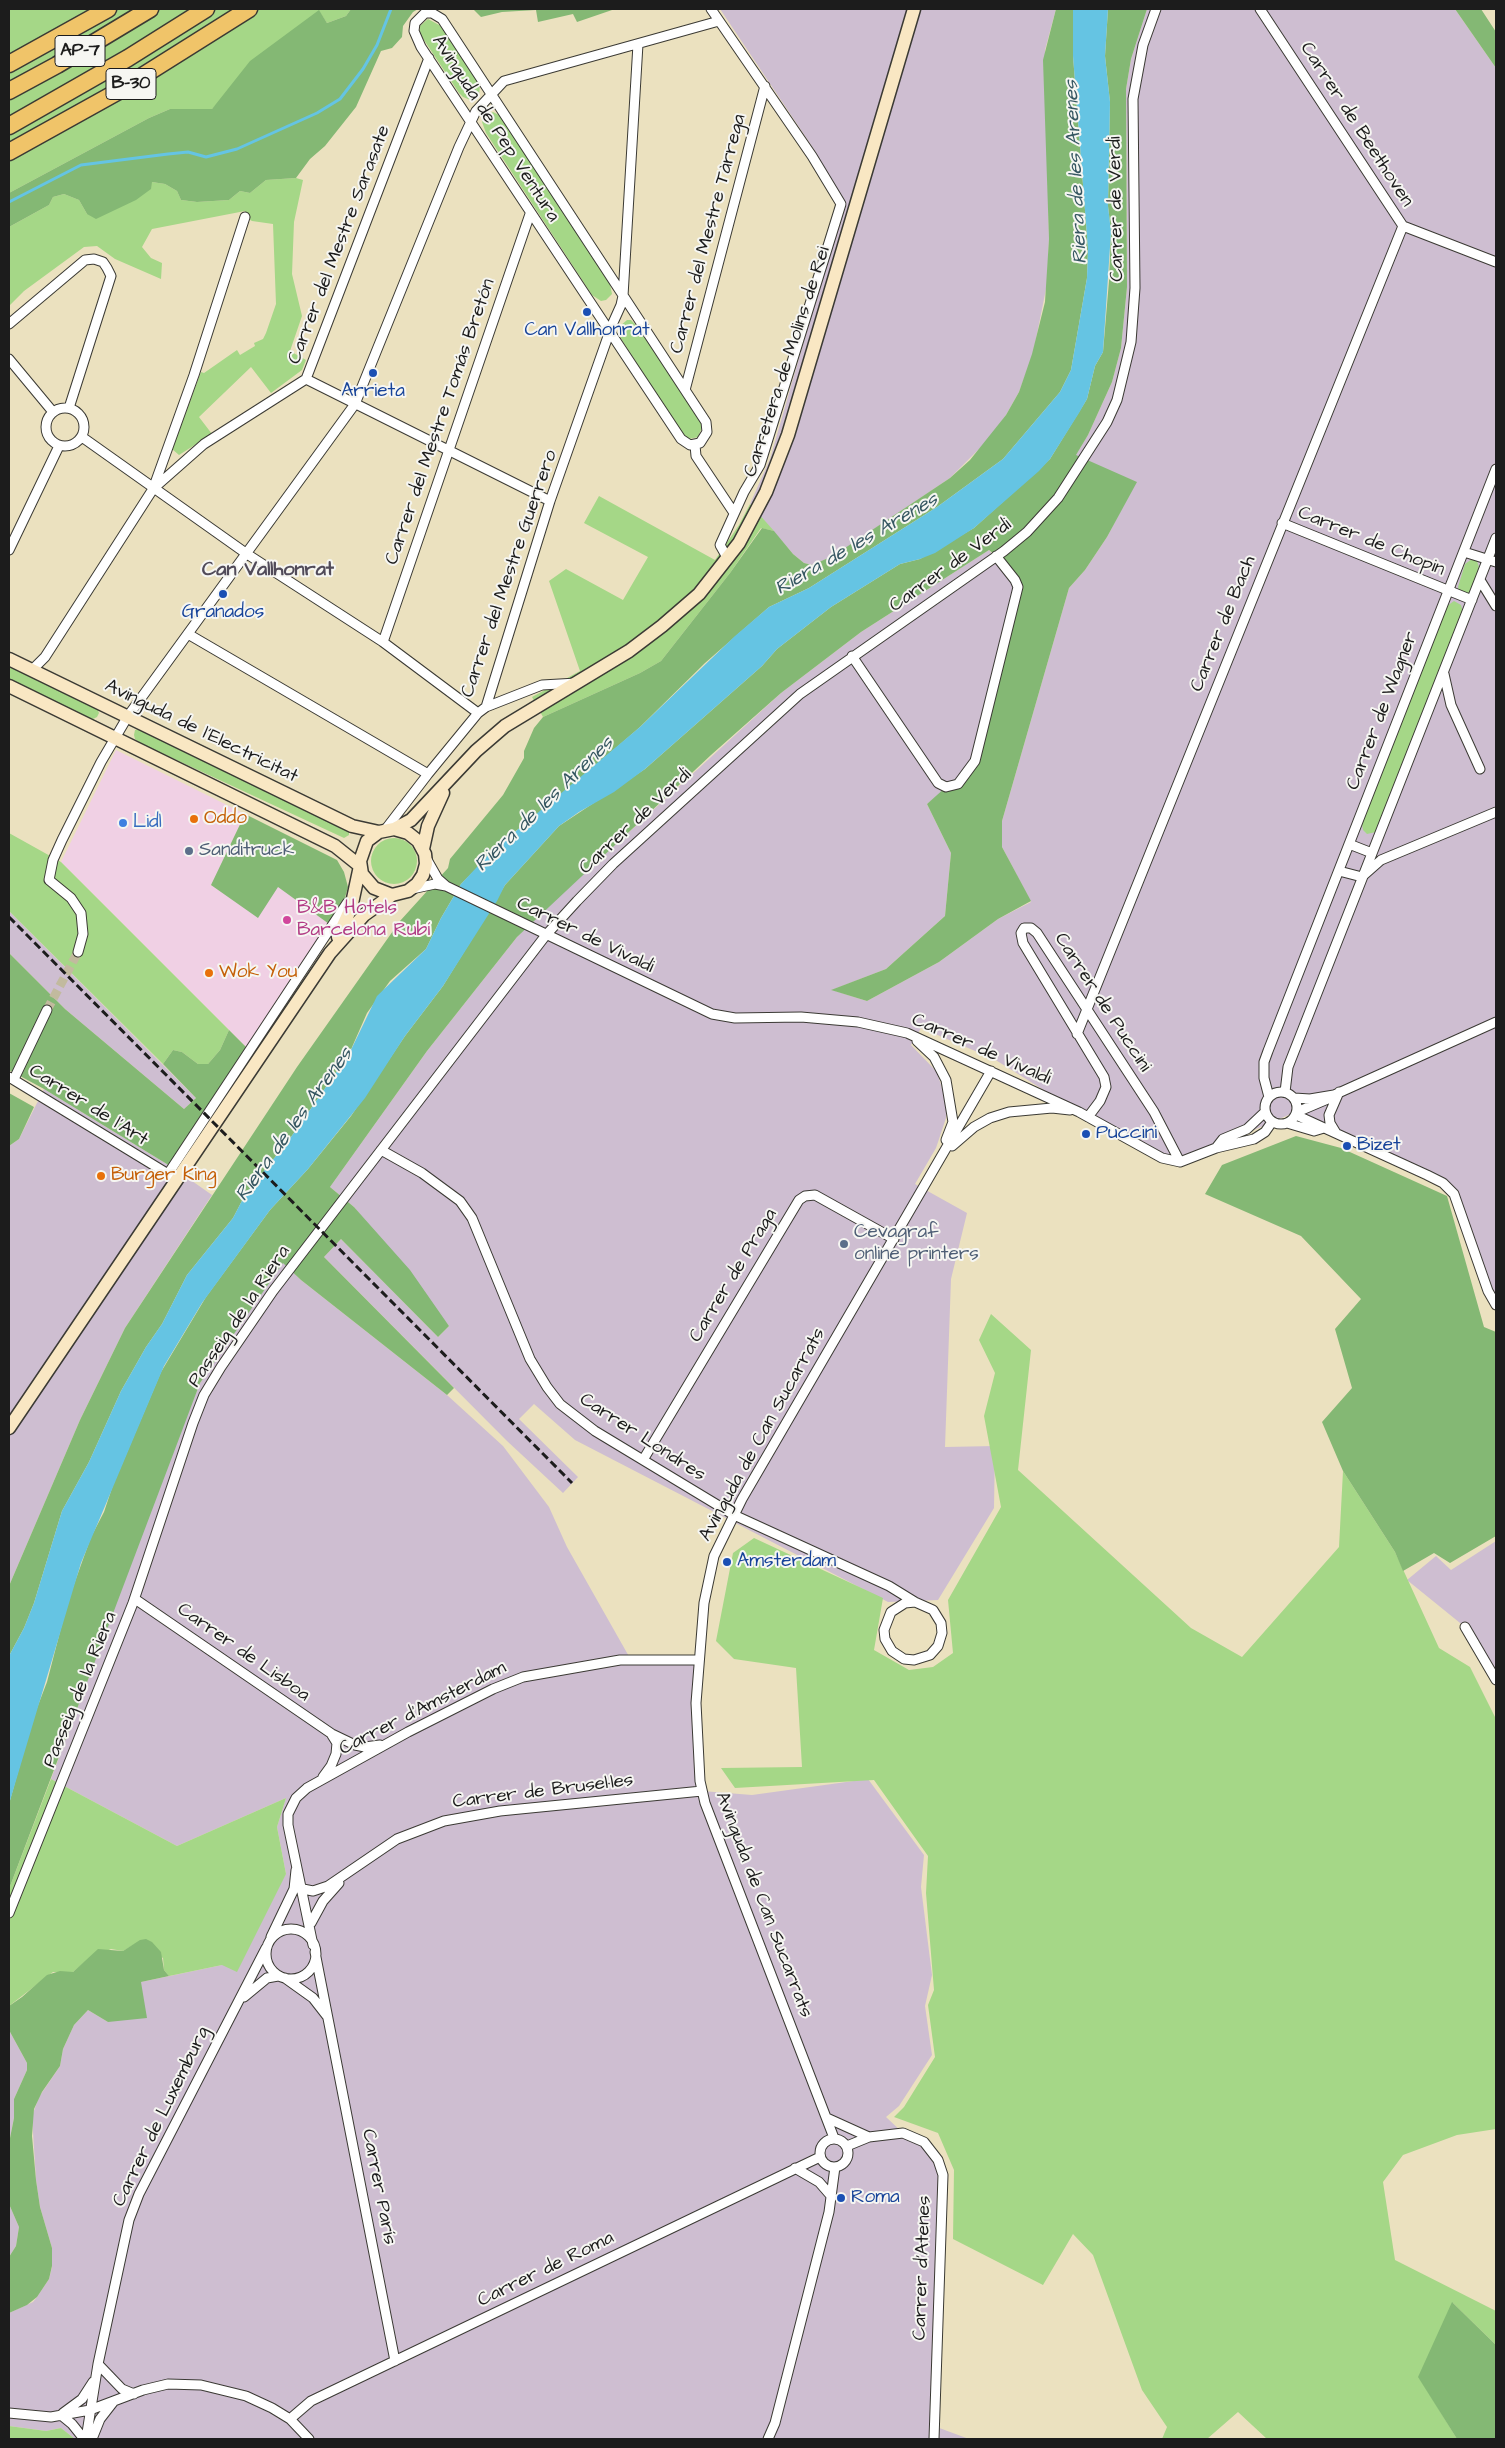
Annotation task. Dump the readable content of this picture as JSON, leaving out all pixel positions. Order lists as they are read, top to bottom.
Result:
{
  "streets": {
    "highway": ["AP-7", "B-30"],
    "main road": ["Carretera de Molins de Rei", "Avinguda de l'Electricitat"],
    "street": [
      "Carrer de Beethoven",
      "Avinguda de Pep Ventura",
      "Carrer de Verdi",
      "Carrer del Mestre Tàrrega",
      "Carrer del Mestre Sarasate",
      "Carrer del Mestre Tomás Bretón",
      "Carrer de Chopin",
      "Carrer del Mestre Guerrero",
      "Carrer de Bach",
      "Carrer de Wagner",
      "Carrer de Vivaldi",
      "Carrer de Puccini",
      "Carrer de l'Art",
      "Carrer de Praga",
      "Passeig de la Riera",
      "Avinguda de Can Sucarrats",
      "Carrer Londres",
      "Carrer de Lisboa",
      "Carrer d'Amsterdam",
      "Carrer de Brusel·les",
      "Carrer de Luxemburg",
      "Carrer París",
      "Carrer d'Atenes",
      "Carrer de Roma"
    ]
  },
  "crossings": [
    ["Carrer de Beethoven", "Carrer de Bach"],
    ["Avinguda de Pep Ventura", "Carrer del Mestre Tàrrega"],
    ["Avinguda de Pep Ventura", "Carrer del Mestre Sarasate"],
    ["Avinguda de Pep Ventura", "Carrer del Mestre Tomás Bretón"],
    ["Avinguda de Pep Ventura", "Carrer del Mestre Guerrero"],
    ["Carrer de Verdi", "Carrer de Vivaldi"],
    ["Carrer de Verdi", "Passeig de la Riera"],
    ["Carretera de Molins de Rei", "Carrer del Mestre Guerrero"],
    ["Carretera de Molins de Rei", "Avinguda de l'Electricitat"],
    ["Carretera de Molins de Rei", "Carrer de Vivaldi"],
    ["Carrer de Chopin", "Carrer de Bach"],
    ["Carrer de Chopin", "Carrer de Wagner"],
    ["Carrer del Mestre Guerrero", "Avinguda de l'Electricitat"],
    ["Carrer del Mestre Guerrero", "Carrer de Vivaldi"],
    ["Carrer de Bach", "Carrer de Puccini"],
    ["Avinguda de l'Electricitat", "Carrer de Vivaldi"],
    ["Carrer de Vivaldi", "Carrer de Puccini"],
    ["Carrer de Vivaldi", "Passeig de la Riera"],
    ["Carrer de Vivaldi", "Avinguda de Can Sucarrats"],
    ["Carrer de Praga", "Avinguda de Can Sucarrats"],
    ["Carrer de Praga", "Carrer Londres"],
    ["Passeig de la Riera", "Carrer Londres"],
    ["Passeig de la Riera", "Carrer de Lisboa"],
    ["Avinguda de Can Sucarrats", "Carrer Londres"],
    ["Avinguda de Can Sucarrats", "Carrer d'Amsterdam"],
    ["Avinguda de Can Sucarrats", "Carrer de Brusel·les"],
    ["Avinguda de Can Sucarrats", "Carrer de Roma"],
    ["Carrer de Lisboa", "Carrer d'Amsterdam"],
    ["Carrer d'Amsterdam", "Carrer de Brusel·les"],
    ["Carrer d'Amsterdam", "Carrer de Luxemburg"],
    ["Carrer d'Amsterdam", "Carrer París"],
    ["Carrer de Luxemburg", "Carrer París"],
    ["Carrer París", "Carrer de Roma"]
  ],
  "districts": ["Can Vallhonrat"],
  "water": ["Riera de les Arenes"],
  "places": [
    "Can Vallhonrat",
    "Arrieta",
    "Granados",
    "Oddo",
    "Lidl",
    "Sanditruck",
    "B&B Hotels Barcelona Rubí",
    "Wok You",
    "Puccini",
    "Bizet",
    "Burger King",
    "Cevagraf online printers",
    "Amsterdam",
    "Roma"
  ]
}
